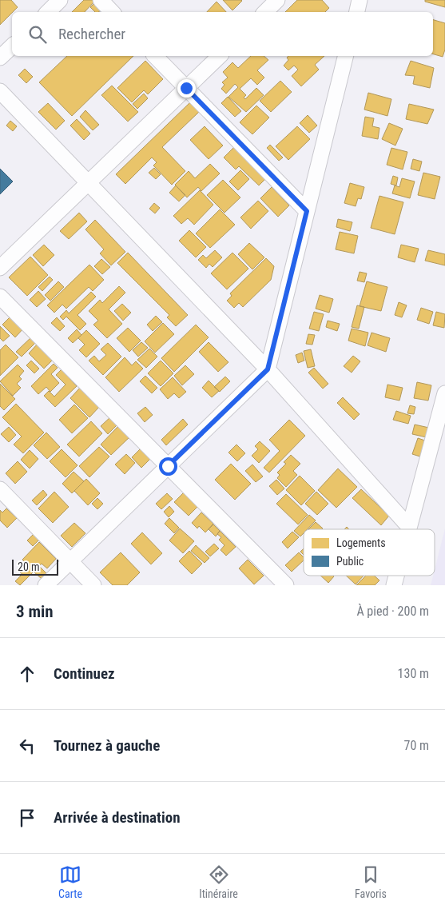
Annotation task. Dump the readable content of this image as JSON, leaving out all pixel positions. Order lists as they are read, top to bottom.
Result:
{
  "legend": ["Logements", "Public"],
  "scale_bar": "20 m",
  "page": {
    "search": "Rechercher",
    "scale": "20 m",
    "heading": ["3 min", "À pied · 200 m"],
    "list": [
      ["Continuez", "130 m"],
      ["Tournez à gauche", "70 m"],
      "Arrivée à destination"
    ],
    "nav": ["Carte", "Itinéraire", "Favoris"]
  }
}
